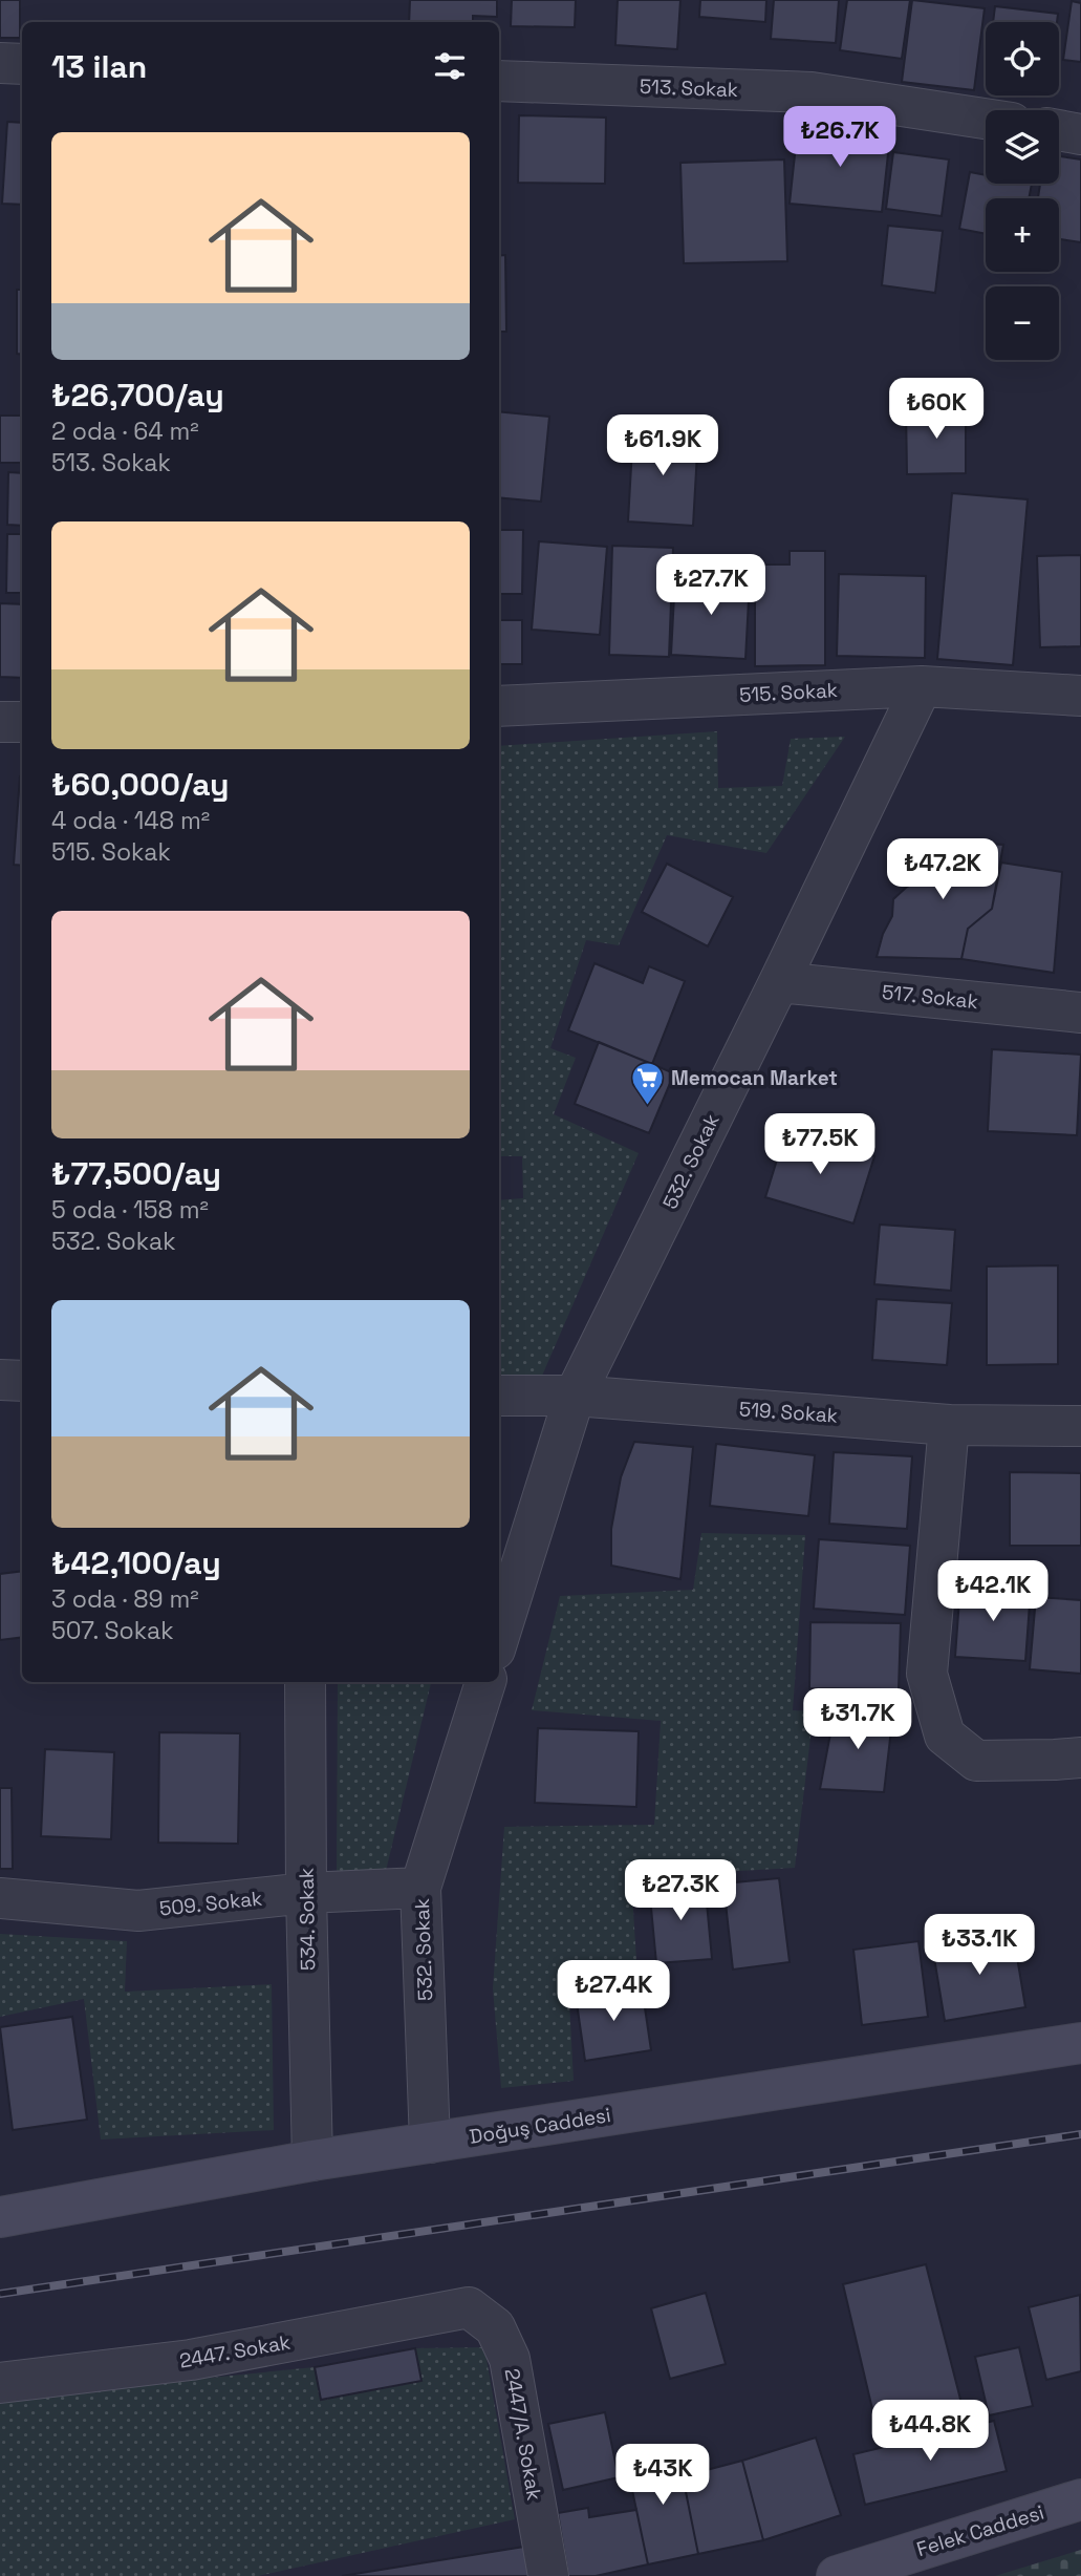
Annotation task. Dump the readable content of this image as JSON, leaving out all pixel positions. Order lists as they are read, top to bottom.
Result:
{
  "streets": {
    "street": [
      "513. Sokak",
      "515. Sokak",
      "517. Sokak",
      "532. Sokak",
      "519. Sokak",
      "509. Sokak",
      "534. Sokak",
      "Doğuş Caddesi",
      "2447. Sokak",
      "2447/A. Sokak",
      "Felek Caddesi"
    ]
  },
  "crossings": [
    ["515. Sokak", "532. Sokak"],
    ["517. Sokak", "532. Sokak"],
    ["532. Sokak", "519. Sokak"],
    ["532. Sokak", "509. Sokak"],
    ["532. Sokak", "Doğuş Caddesi"],
    ["509. Sokak", "534. Sokak"],
    ["534. Sokak", "Doğuş Caddesi"],
    ["2447. Sokak", "2447/A. Sokak"]
  ],
  "places": {
    "supermarket": ["Memocan Market"]
  },
  "page": {
    "map_buttons": ["+", "−"],
    "heading": "13 ilan",
    "price": [
      "₺26.7K",
      "₺60K",
      "₺61.9K",
      "₺27.7K",
      "₺47.2K",
      "₺77.5K",
      "₺42.1K",
      "₺31.7K",
      "₺27.3K",
      "₺33.1K",
      "₺27.4K",
      "₺44.8K",
      "₺43K"
    ],
    "list": [
      {
        "name": "₺26,700/ay",
        "note": "2 oda · 64 m² · 513. Sokak"
      },
      {
        "name": "₺60,000/ay",
        "note": "4 oda · 148 m² · 515. Sokak"
      },
      {
        "name": "₺77,500/ay",
        "note": "5 oda · 158 m² · 532. Sokak"
      },
      {
        "name": "₺42,100/ay",
        "note": "3 oda · 89 m² · 507. Sokak"
      }
    ]
  }
}
